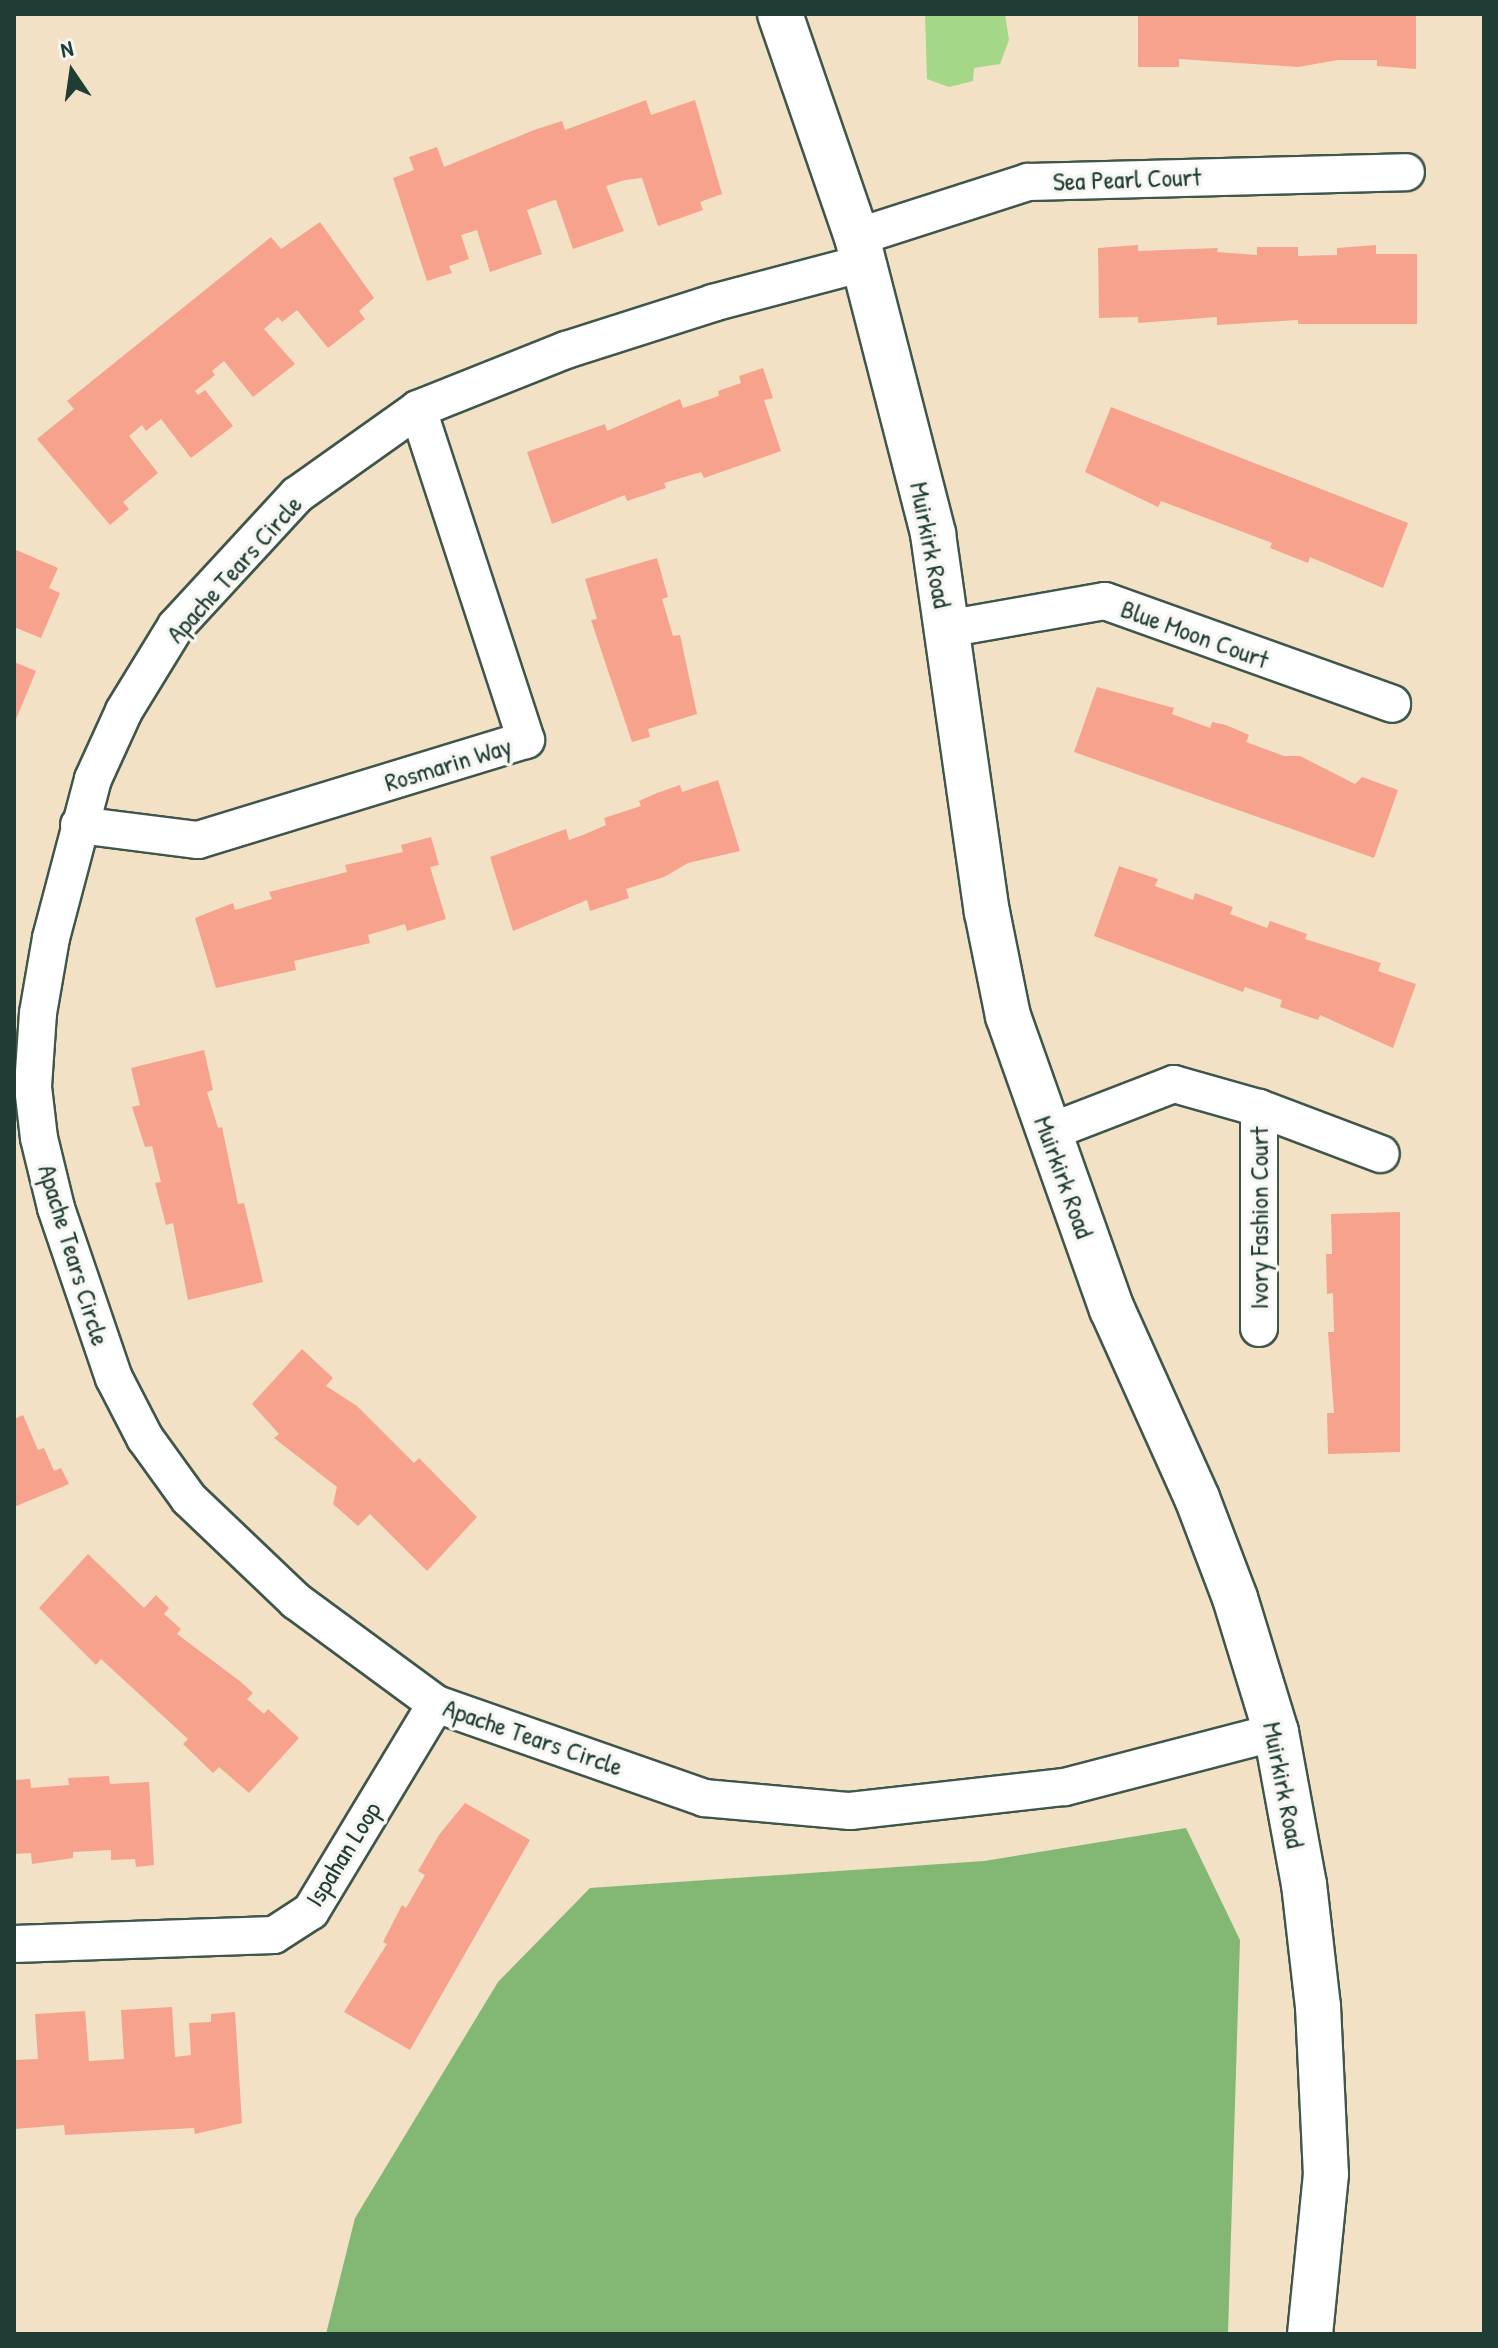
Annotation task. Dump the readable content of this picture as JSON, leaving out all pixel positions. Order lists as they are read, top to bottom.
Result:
{
  "streets": {
    "main road": ["Muirkirk Road"],
    "street": [
      "Sea Pearl Court",
      "Apache Tears Circle",
      "Blue Moon Court",
      "Rosmarin Way",
      "Ivory Fashion Court",
      "Ispahan Loop"
    ]
  },
  "crossings": [
    ["Sea Pearl Court", "Muirkirk Road"],
    ["Sea Pearl Court", "Apache Tears Circle"],
    ["Muirkirk Road", "Apache Tears Circle"],
    ["Muirkirk Road", "Blue Moon Court"],
    ["Muirkirk Road", "Ivory Fashion Court"],
    ["Apache Tears Circle", "Rosmarin Way"],
    ["Apache Tears Circle", "Ispahan Loop"]
  ],
  "north": "top"
}
